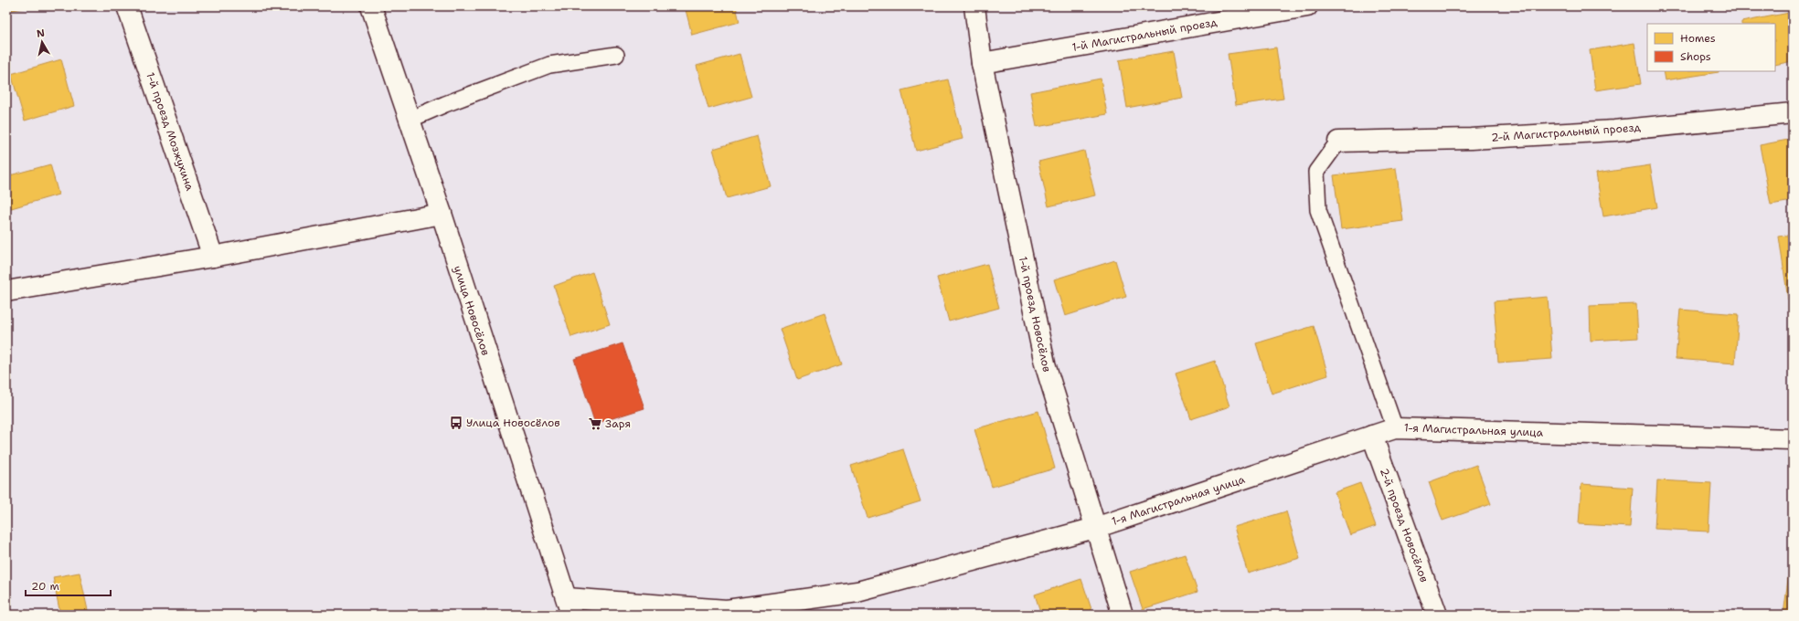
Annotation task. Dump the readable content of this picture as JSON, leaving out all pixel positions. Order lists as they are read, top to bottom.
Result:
{
  "streets": {
    "street": [
      "1-й Магистральный проезд",
      "1-й проезд Мозжухина",
      "2-й Магистральный проезд",
      "улица Новосёлов",
      "1-й проезд Новосёлов",
      "1-я Магистральная улица",
      "2-й проезд Новосёлов"
    ]
  },
  "crossings": [
    ["1-й Магистральный проезд", "1-й проезд Новосёлов"],
    ["улица Новосёлов", "1-я Магистральная улица"],
    ["1-й проезд Новосёлов", "1-я Магистральная улица"],
    ["1-я Магистральная улица", "2-й проезд Новосёлов"]
  ],
  "places": {
    "bus stop": ["Улица Новосёлов"],
    "supermarket": ["Заря"]
  },
  "legend": ["Homes", "Shops"],
  "scale_bar": "20 m",
  "north": "top"
}
